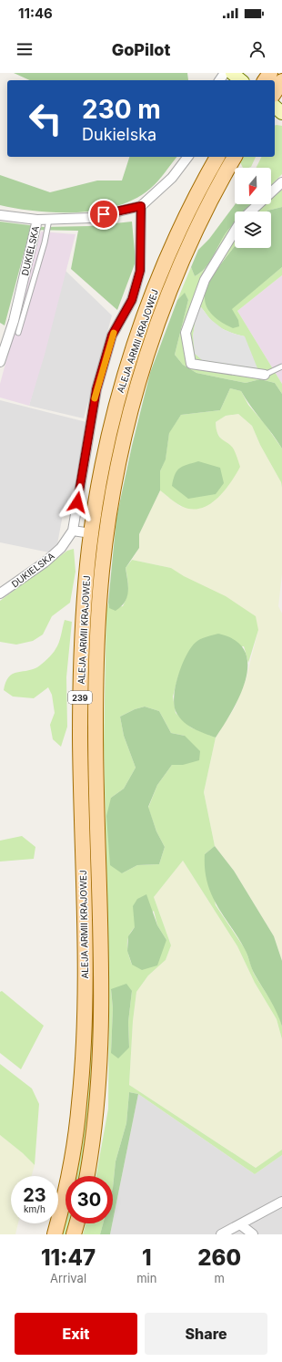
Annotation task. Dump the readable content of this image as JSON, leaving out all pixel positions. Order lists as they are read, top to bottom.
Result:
{
  "streets": {
    "main road": ["ALEJA ARMII KRAJOWEJ", "239"],
    "street": ["DUKIELSKA"]
  },
  "north": "bottom",
  "page": {
    "status": "11:46",
    "header": "GoPilot",
    "turn": ["230 m", "Dukielska"],
    "speed": "23 km/h",
    "limit": "30",
    "eta": [
      "11:47",
      "Arrival",
      "1",
      "min",
      "260",
      "m"
    ],
    "buttons": ["Exit", "Share"]
  }
}
